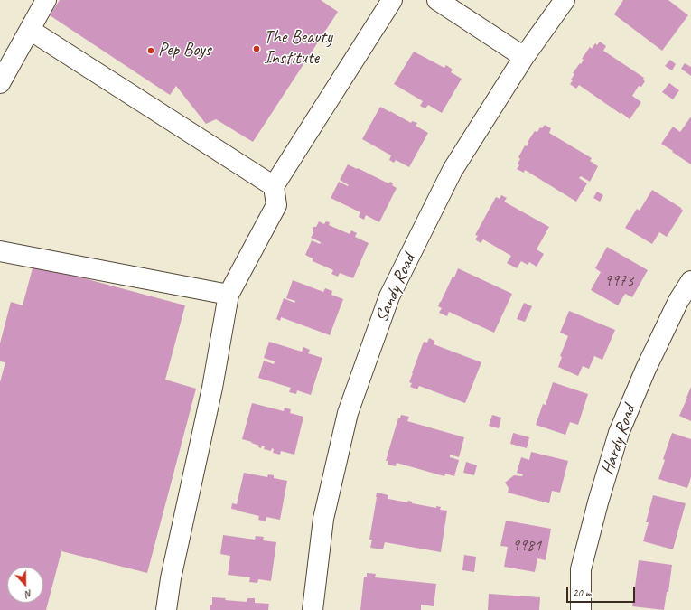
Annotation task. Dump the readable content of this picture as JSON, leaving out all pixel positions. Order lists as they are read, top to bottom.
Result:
{
  "streets": {
    "street": ["Sandy Road", "Hardy Road"]
  },
  "places": ["The Beauty Institute", "Pep Boys"],
  "house_numbers": ["9973", "9981"],
  "scale_bar": "20 m",
  "north": "bottom"
}
